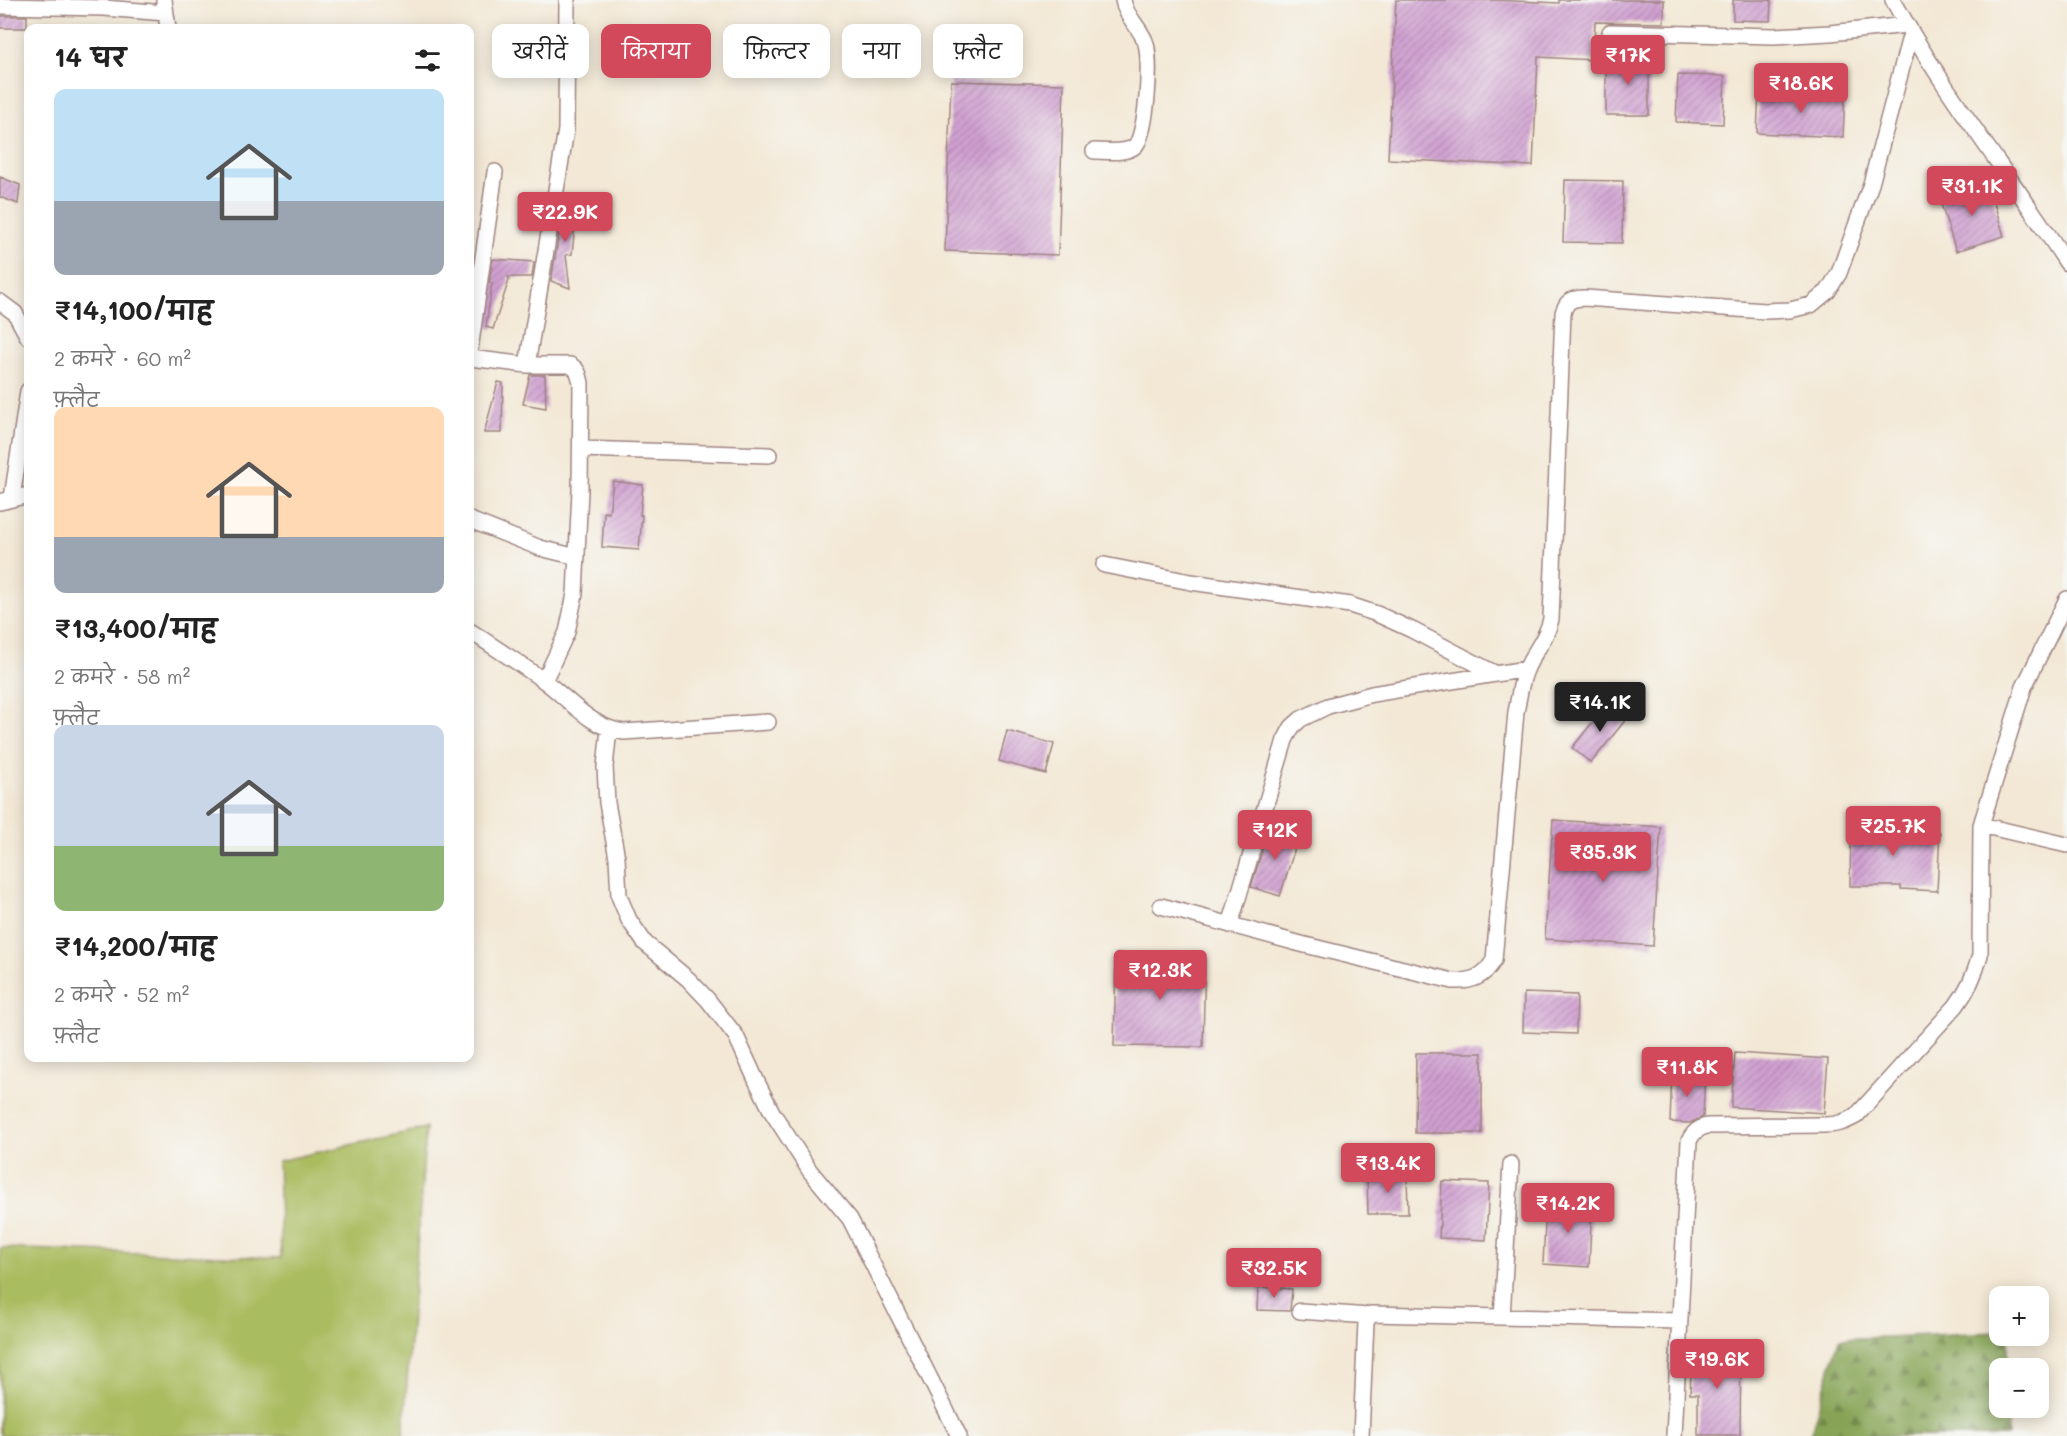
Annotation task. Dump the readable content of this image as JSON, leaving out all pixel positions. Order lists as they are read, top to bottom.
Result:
{
  "page": {
    "chip": [
      "खरीदें",
      "किराया",
      "फ़िल्टर",
      "नया",
      "फ़्लैट"
    ],
    "heading": "14 घर",
    "price": [
      "₹17K",
      "₹18.6K",
      "₹31.1K",
      "₹22.9K",
      "₹14.1K",
      "₹25.7K",
      "₹12K",
      "₹35.3K",
      "₹12.3K",
      "₹11.8K",
      "₹13.4K",
      "₹14.2K",
      "₹32.5K",
      "₹19.6K"
    ],
    "list": [
      {
        "name": "₹14,100/माह",
        "note": "2 कमरे · 60 m² · फ़्लैट"
      },
      {
        "name": "₹13,400/माह",
        "note": "2 कमरे · 58 m² · फ़्लैट"
      },
      {
        "name": "₹14,200/माह",
        "note": "2 कमरे · 52 m² · फ़्लैट"
      }
    ],
    "map_buttons": ["+", "−"]
  }
}
